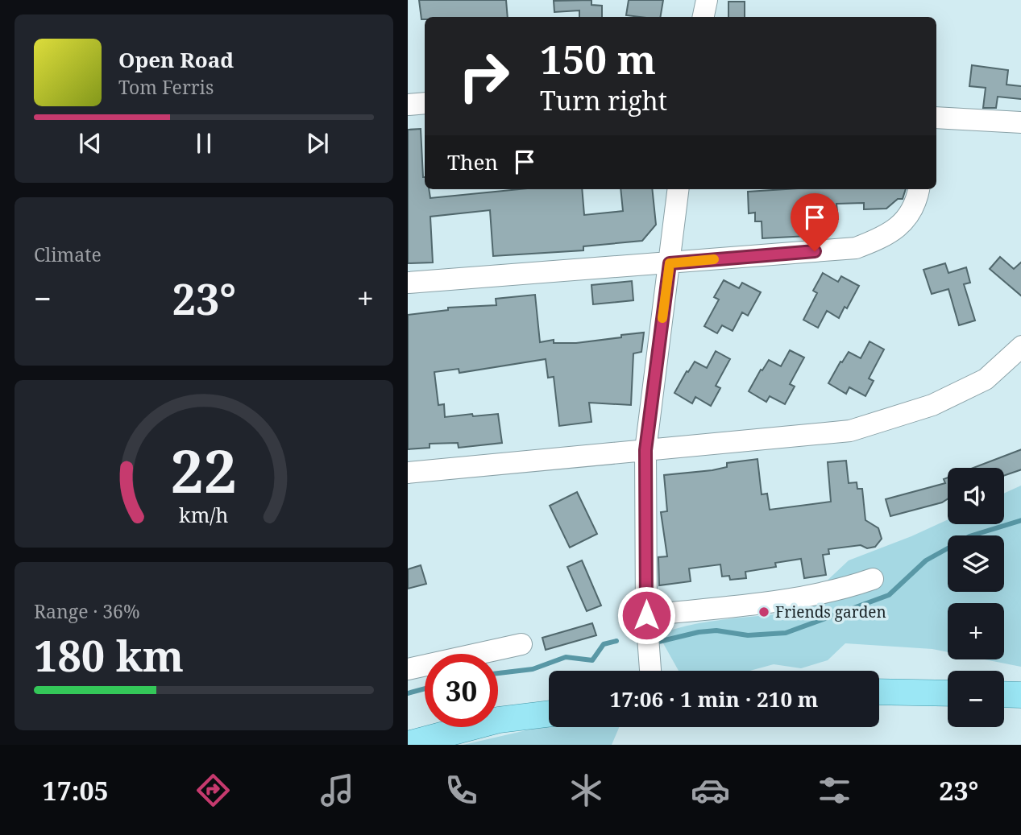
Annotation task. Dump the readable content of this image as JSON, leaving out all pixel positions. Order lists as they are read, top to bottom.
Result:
{
  "places": ["Friends garden"],
  "page": {
    "turn": ["150 m", "Turn right"],
    "song": ["Open Road", "Tom Ferris"],
    "then": "Then",
    "tile": [
      "Climate",
      ["Range · 36%", "180 km"]
    ],
    "heat": ["−", "23°", "+"],
    "map_buttons": ["+", "−"],
    "limit": "30",
    "trip": "17:06 · 1 min · 210 m",
    "tabs": ["17:05", "23°"],
    "gauge": ["22", "km/h"]
  }
}
